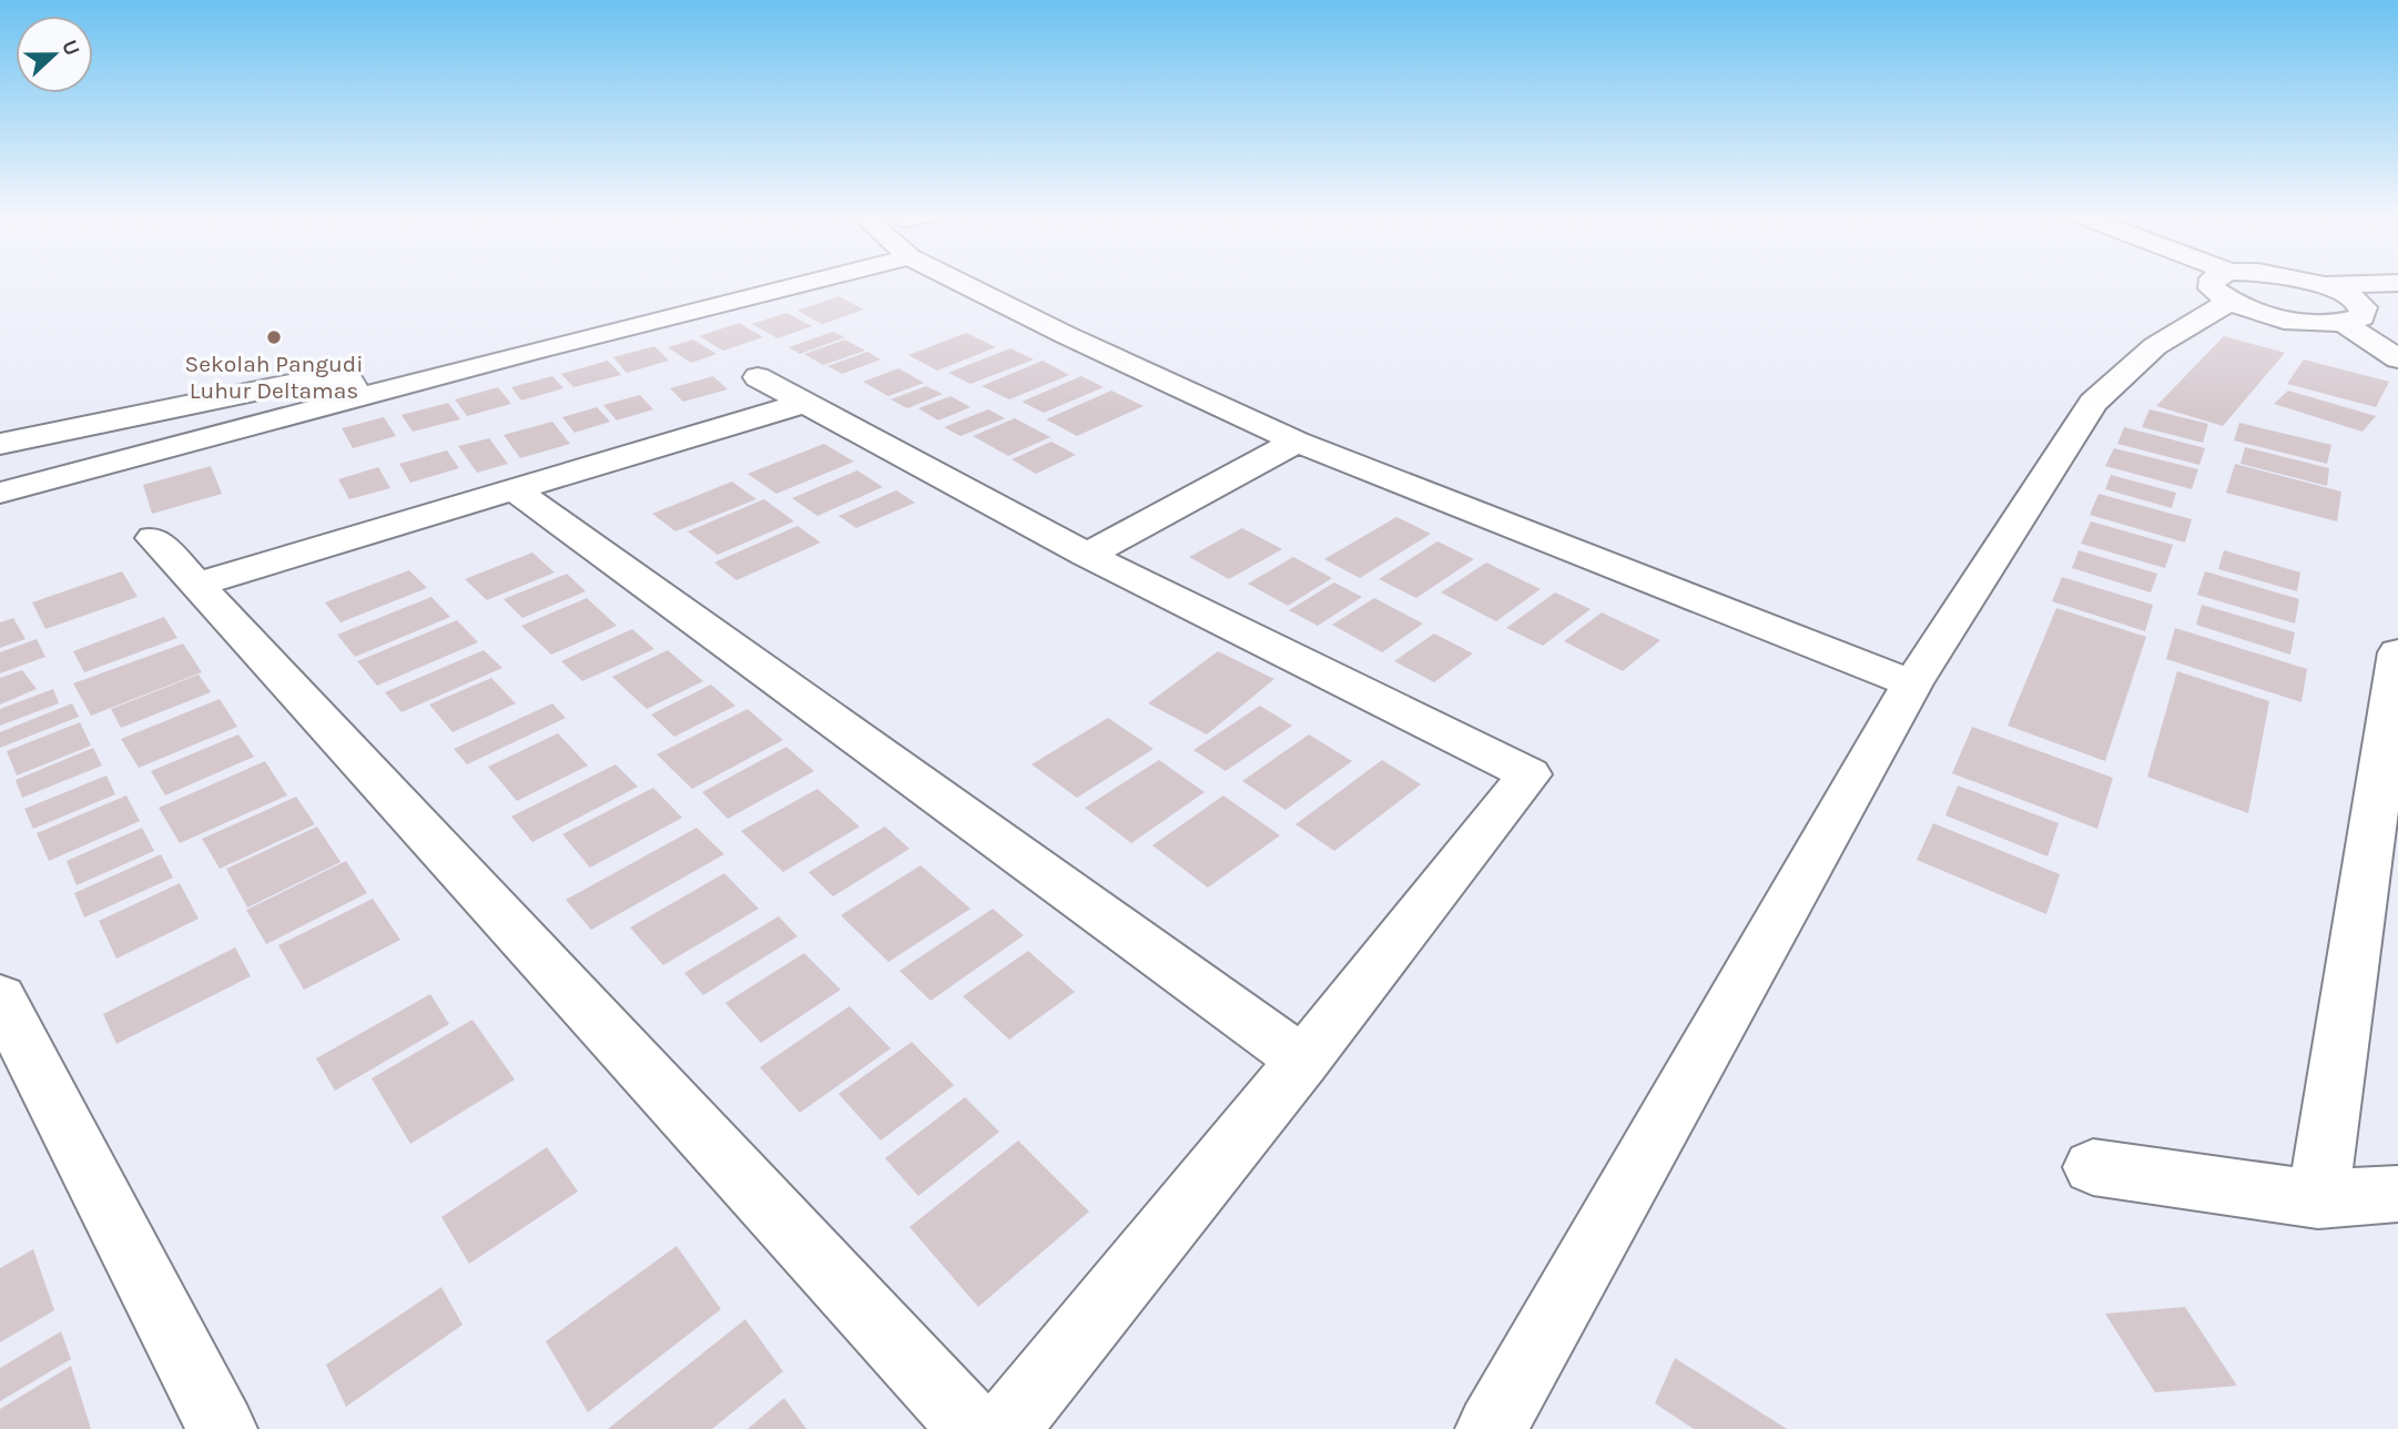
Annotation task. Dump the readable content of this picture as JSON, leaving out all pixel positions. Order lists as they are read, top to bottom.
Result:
{
  "places": ["Sekolah Pangudi Luhur Deltamas"],
  "north": "right"
}
